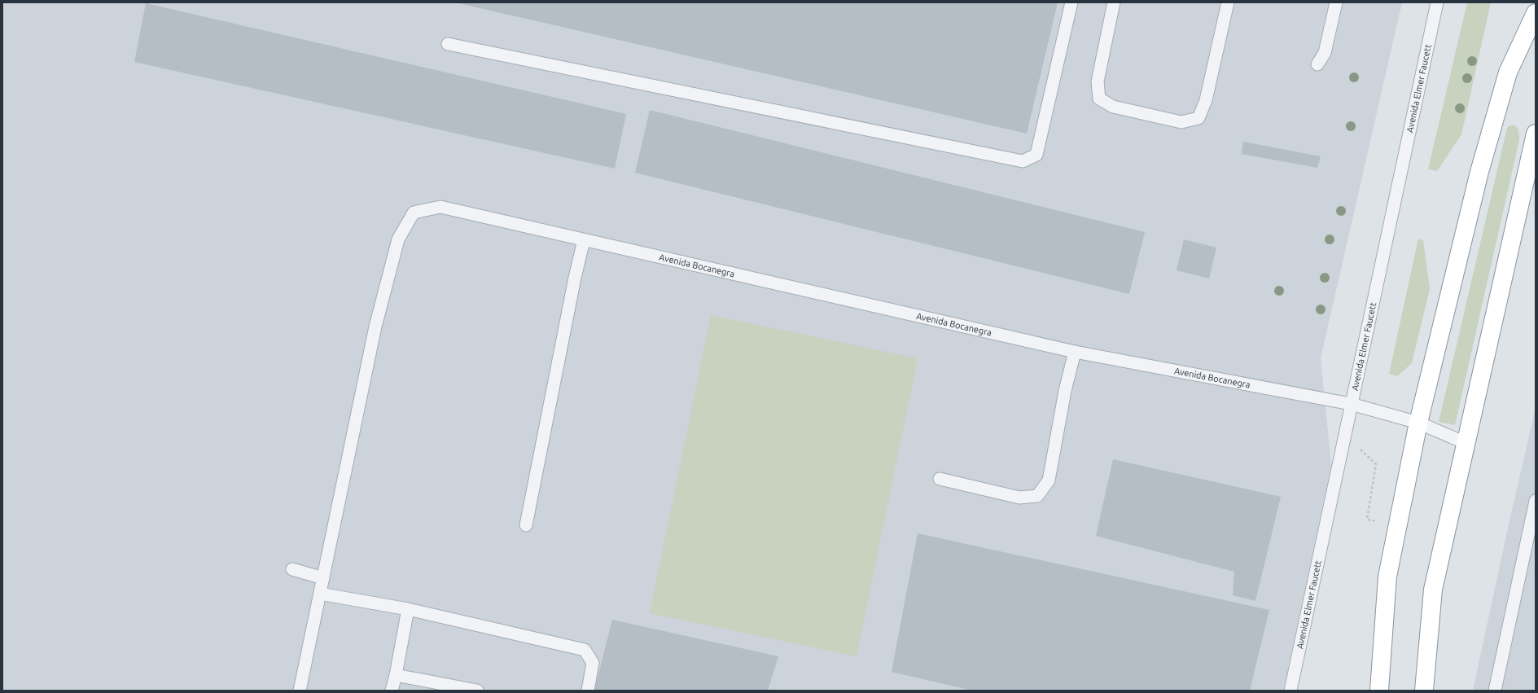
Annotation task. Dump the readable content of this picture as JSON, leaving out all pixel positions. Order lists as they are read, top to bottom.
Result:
{
  "streets": {
    "lane": ["Avenida Elmer Faucett", "Avenida Bocanegra"]
  },
  "crossings": [
    ["Avenida Elmer Faucett", "Avenida Bocanegra"]
  ]
}
